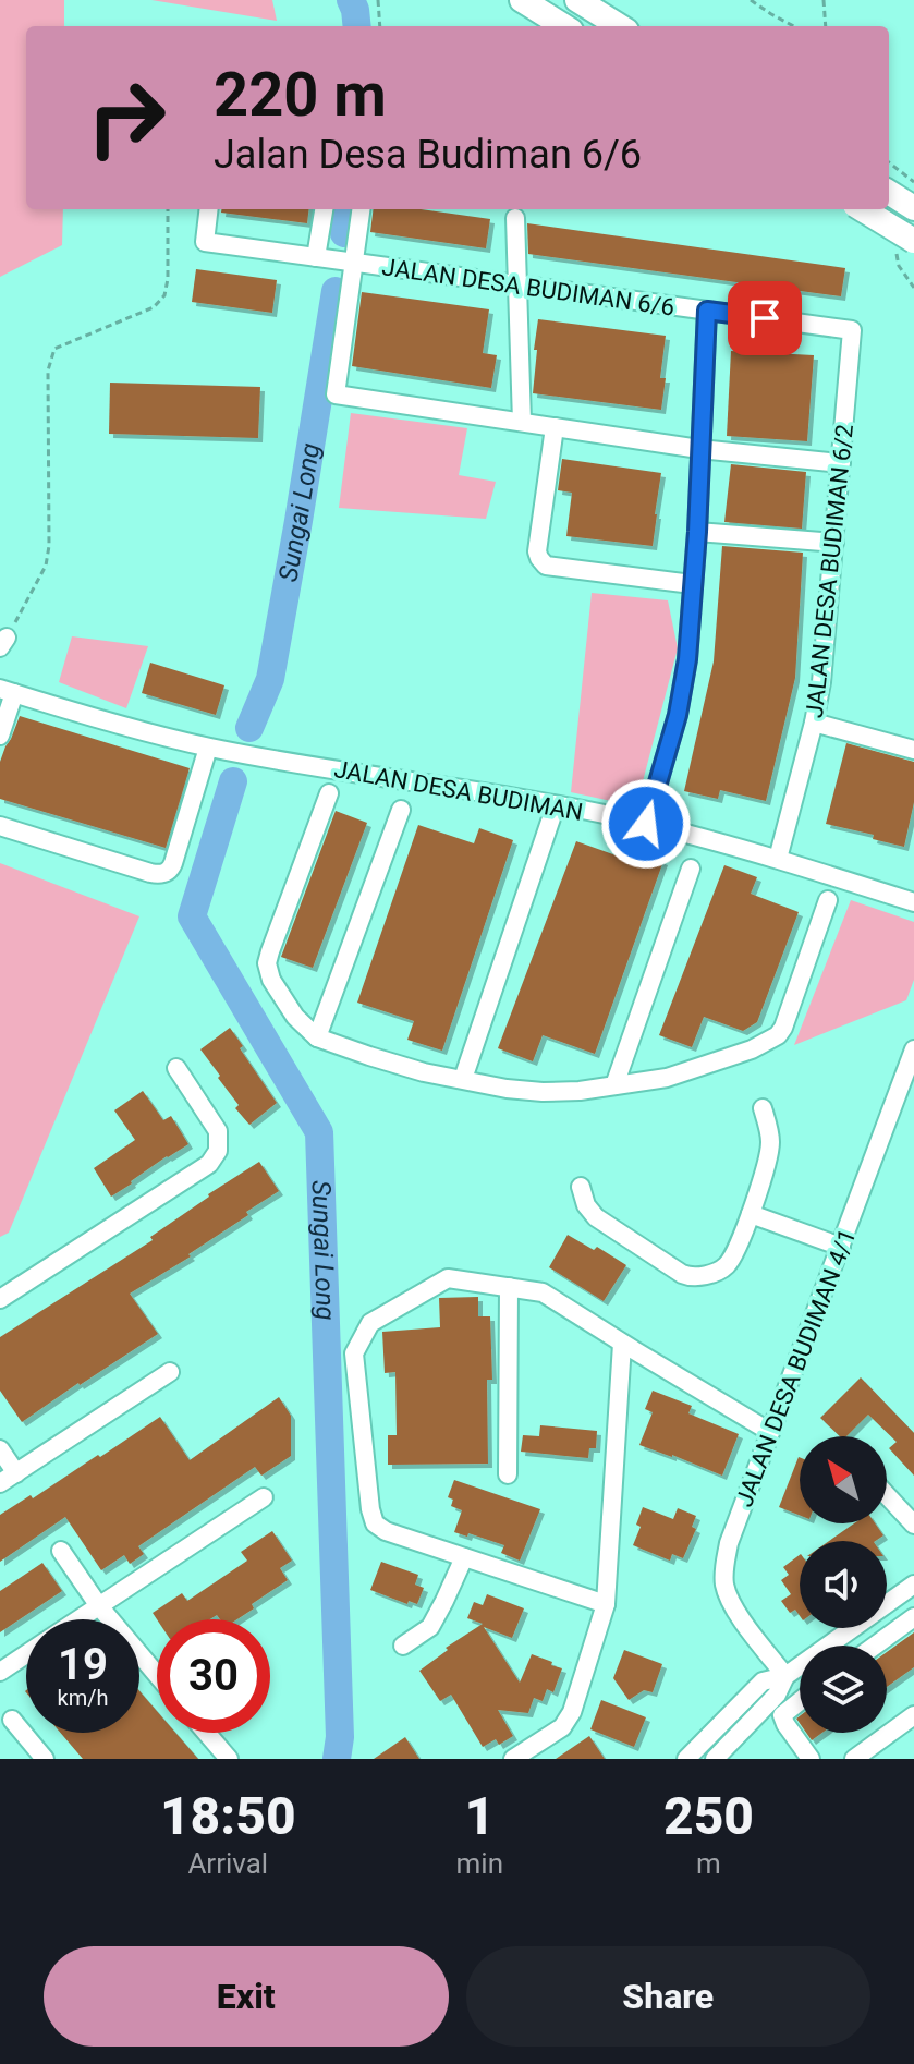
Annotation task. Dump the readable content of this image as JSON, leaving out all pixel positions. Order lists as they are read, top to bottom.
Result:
{
  "streets": {
    "street": [
      "JALAN DESA BUDIMAN 6/6",
      "JALAN DESA BUDIMAN 6/2",
      "JALAN DESA BUDIMAN",
      "JALAN DESA BUDIMAN 4/1"
    ]
  },
  "crossings": [
    ["JALAN DESA BUDIMAN 6/6", "JALAN DESA BUDIMAN 6/2"],
    ["JALAN DESA BUDIMAN 6/2", "JALAN DESA BUDIMAN"]
  ],
  "water": ["Sungai Long"],
  "north": "top left",
  "page": {
    "turn": ["220 m", "Jalan Desa Budiman 6/6"],
    "speed": "19 km/h",
    "limit": "30",
    "eta": [
      "18:50",
      "Arrival",
      "1",
      "min",
      "250",
      "m"
    ],
    "buttons": ["Exit", "Share"]
  }
}
